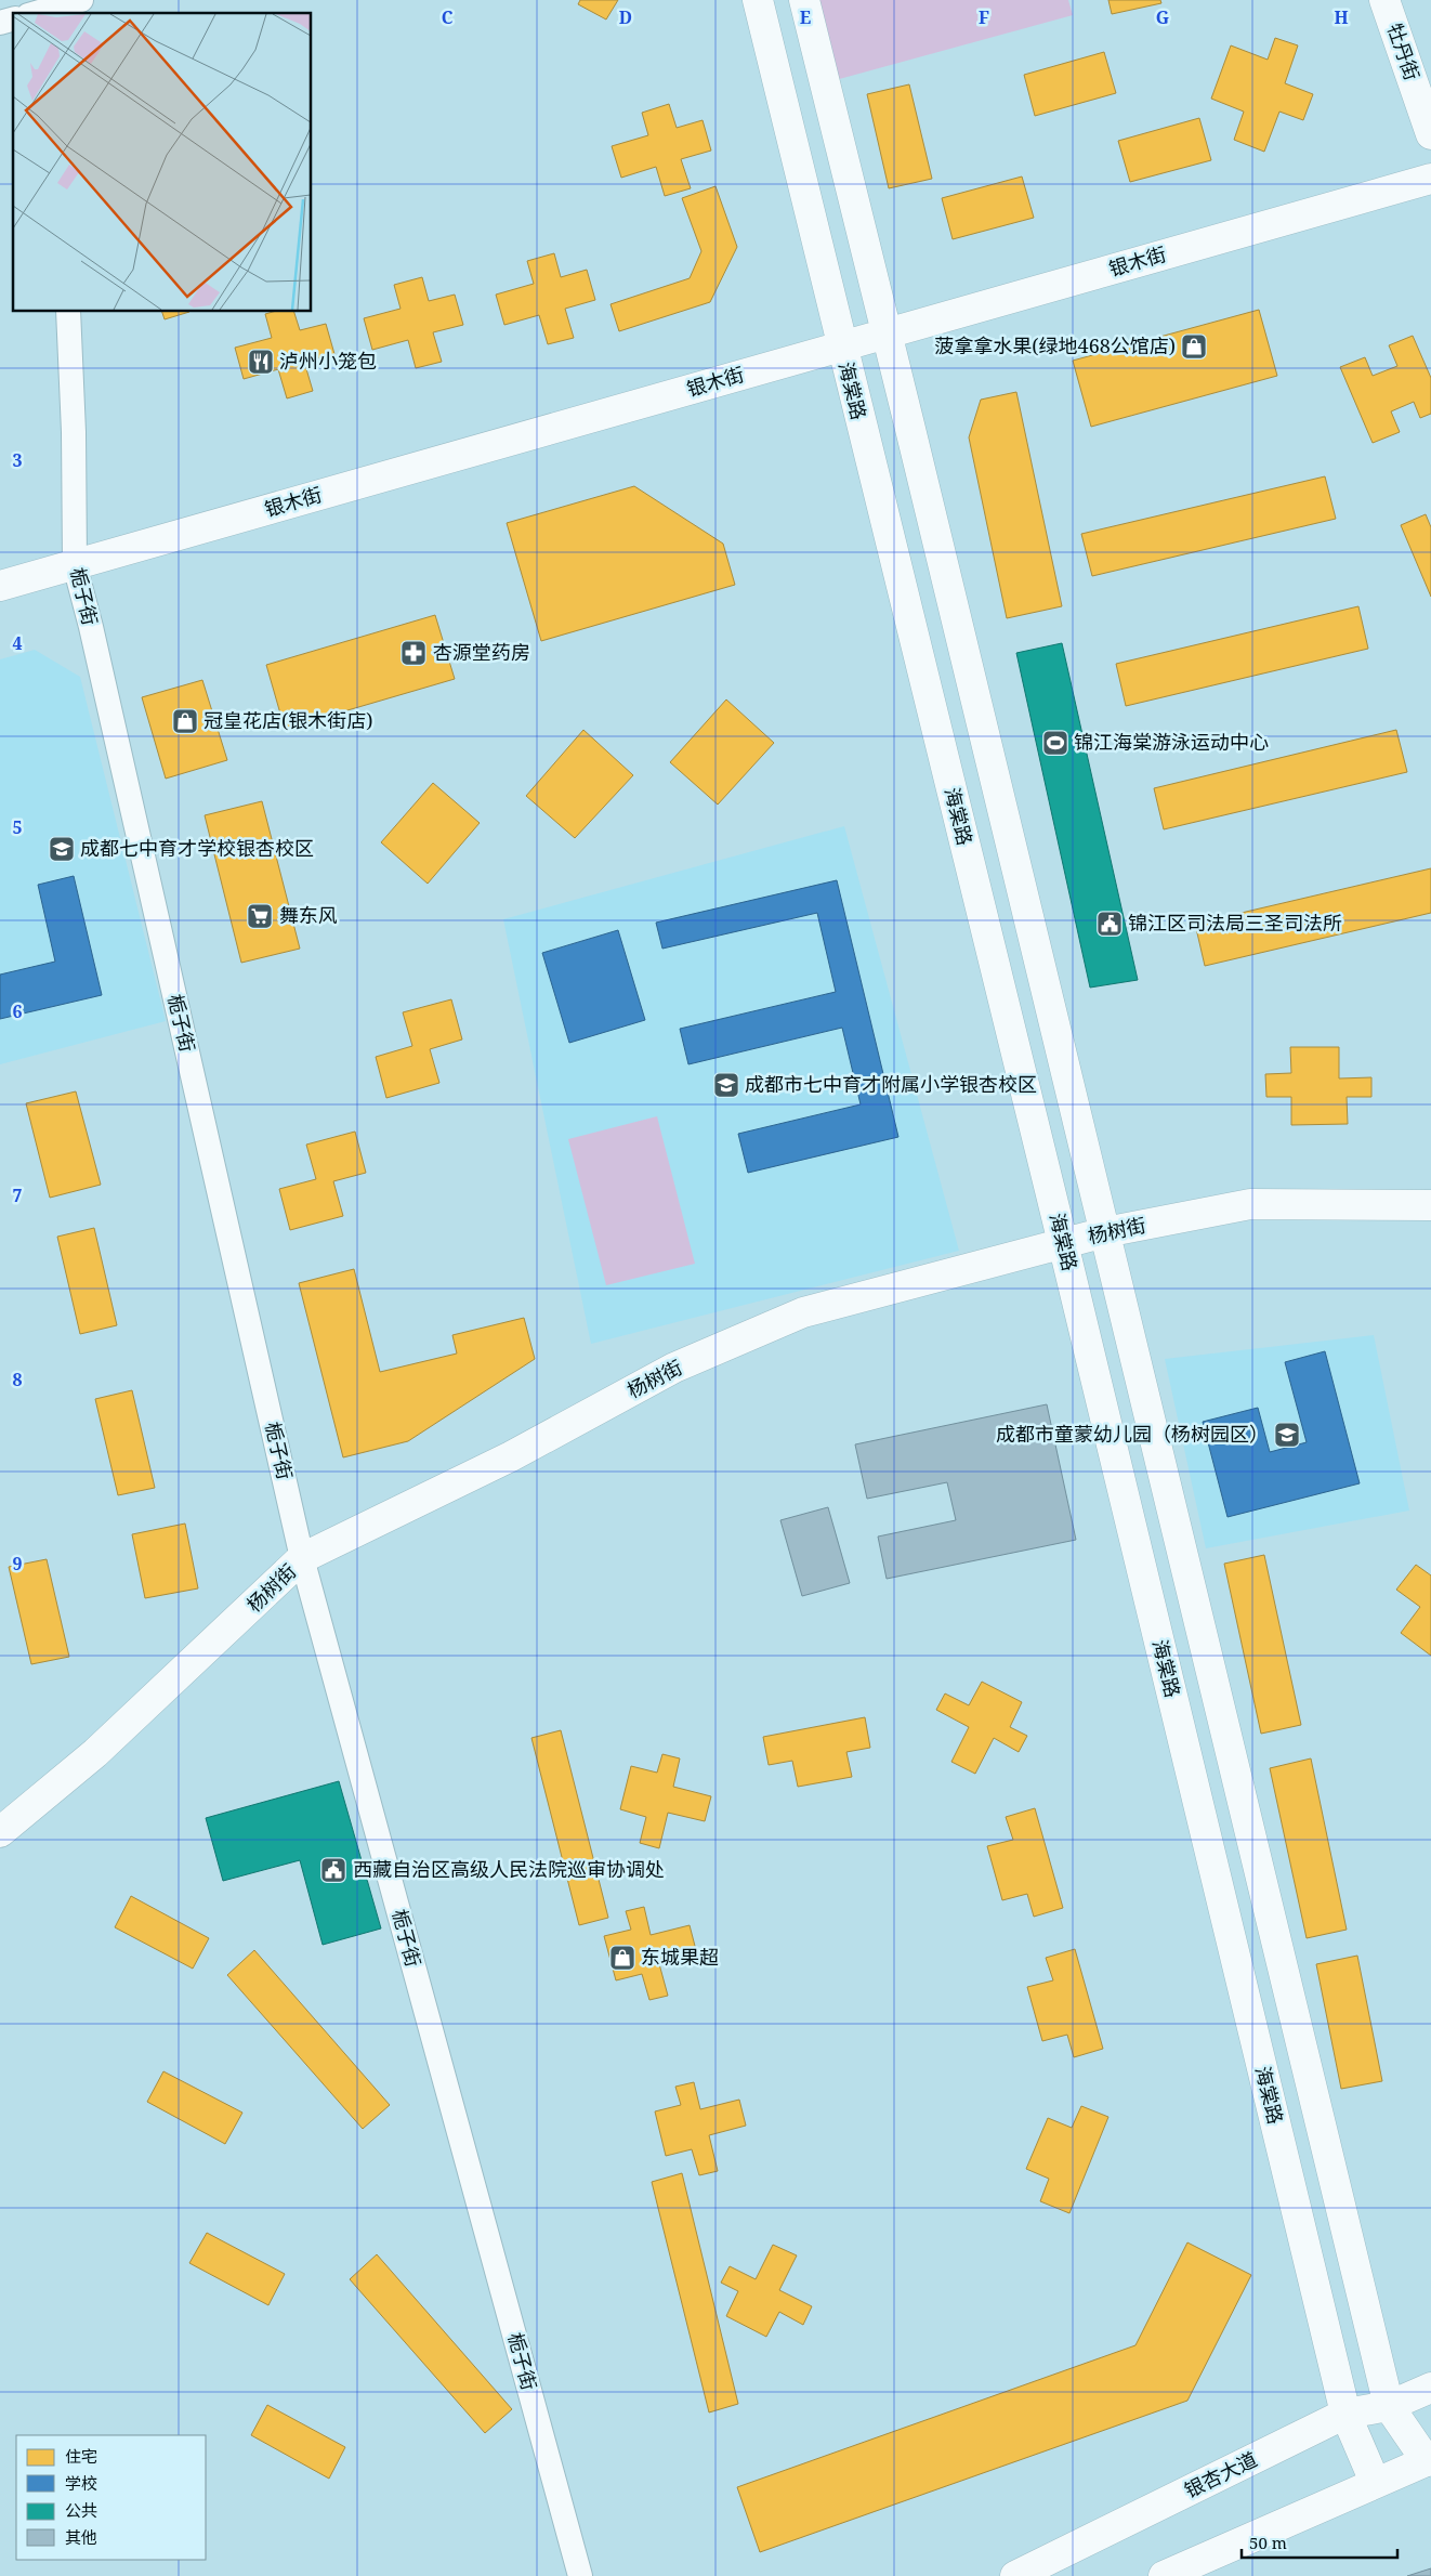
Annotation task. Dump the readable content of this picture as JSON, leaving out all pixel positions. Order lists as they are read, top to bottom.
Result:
{
  "streets": {
    "main road": [
      "牡丹街",
      "银木街",
      "海棠路",
      "杨树街",
      "银杏大道"
    ],
    "street": ["栀子街"]
  },
  "crossings": [
    ["银木街", "海棠路"],
    ["银木街", "栀子街"],
    ["海棠路", "杨树街"],
    ["海棠路", "银杏大道"],
    ["栀子街", "杨树街"]
  ],
  "places": {
    "shop": ["菠拿拿水果(绿地468公馆店)", "冠皇花店(银木街店)", "东城果超"],
    "restaurant": ["泸州小笼包"],
    "pharmacy": ["杏源堂药房"],
    "sports": ["锦江海棠游泳运动中心"],
    "school or university": ["成都七中育才学校银杏校区", "成都市七中育才附属小学银杏校区", "成都市童蒙幼儿园（杨树园区）"],
    "supermarket": ["舞东风"],
    "public building": ["锦江区司法局三圣司法所", "西藏自治区高级人民法院巡审协调处"]
  },
  "legend": [
    "住宅",
    "学校",
    "公共",
    "其他"
  ],
  "scale_bar": "50 m",
  "grid": {
    "columns": [
      "C",
      "D",
      "E",
      "F",
      "G",
      "H"
    ],
    "rows": [
      "3",
      "4",
      "5",
      "6",
      "7",
      "8",
      "9"
    ]
  }
}
